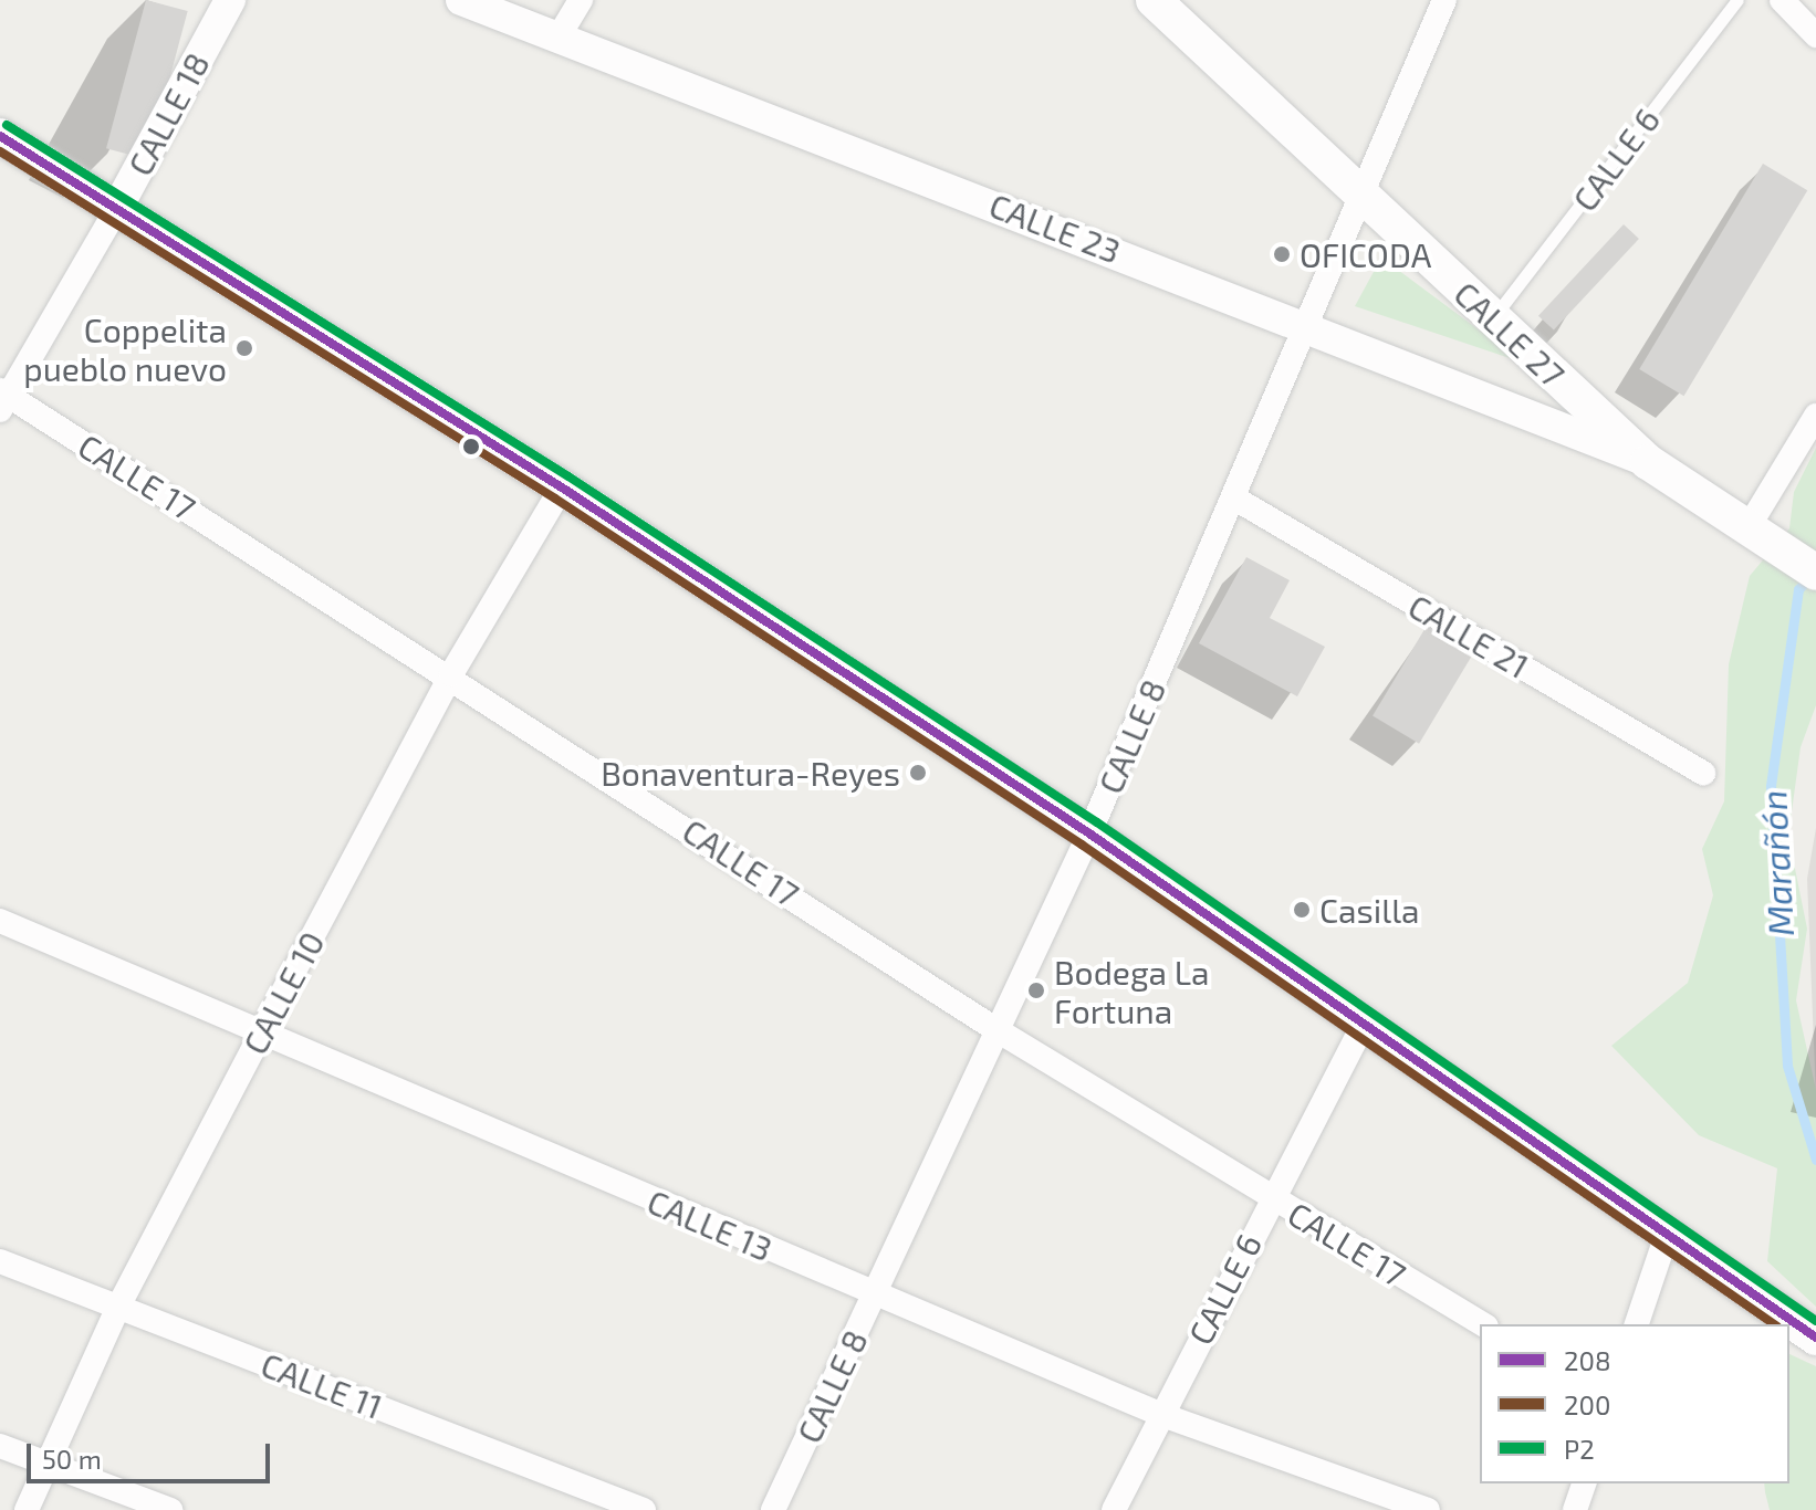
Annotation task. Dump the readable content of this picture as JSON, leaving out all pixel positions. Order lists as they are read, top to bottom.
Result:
{
  "streets": {
    "main road": ["CALLE 27"],
    "street": [
      "CALLE 18",
      "CALLE 6",
      "CALLE 23",
      "CALLE 17",
      "CALLE 21",
      "CALLE 8",
      "CALLE 10",
      "CALLE 13",
      "CALLE 11"
    ]
  },
  "crossings": [
    ["CALLE 18", "CALLE 17"],
    ["CALLE 6", "CALLE 27"],
    ["CALLE 6", "CALLE 17"],
    ["CALLE 6", "CALLE 13"],
    ["CALLE 23", "CALLE 27"],
    ["CALLE 23", "CALLE 8"],
    ["CALLE 27", "CALLE 8"],
    ["CALLE 17", "CALLE 8"],
    ["CALLE 17", "CALLE 10"],
    ["CALLE 21", "CALLE 8"],
    ["CALLE 8", "CALLE 13"],
    ["CALLE 10", "CALLE 13"],
    ["CALLE 10", "CALLE 11"]
  ],
  "water": ["Marañón"],
  "places": [
    "OFICODA",
    "Coppelita pueblo nuevo",
    "Bonaventura-Reyes",
    "Casilla",
    "Bodega La Fortuna"
  ],
  "lines": ["transit line P2", "transit line 208", "transit line 200"],
  "legend": ["208", "200", "P2"],
  "scale_bar": "50 m"
}
